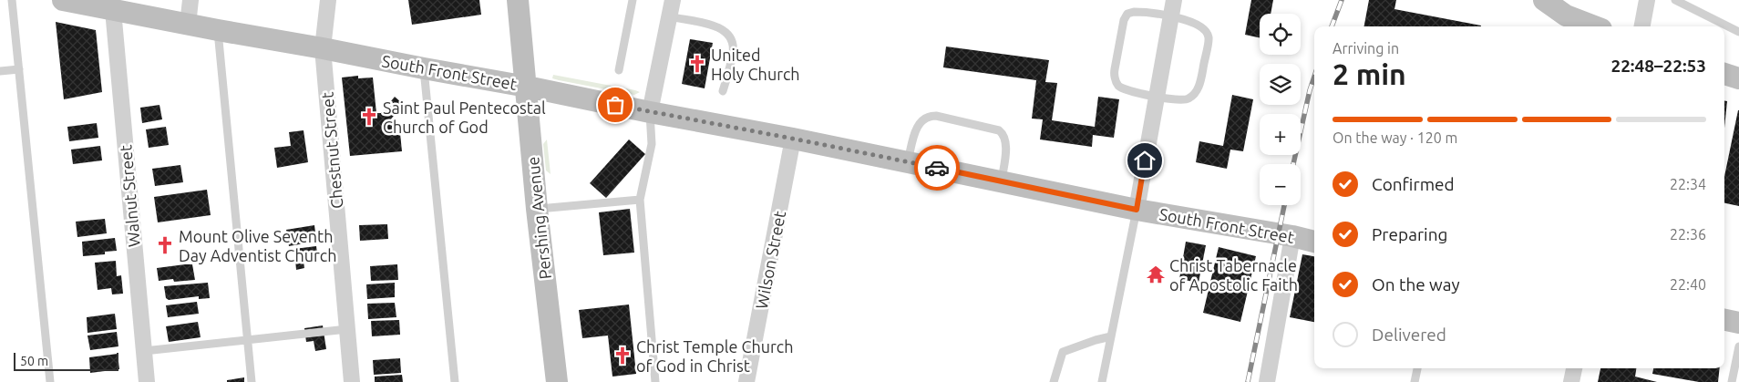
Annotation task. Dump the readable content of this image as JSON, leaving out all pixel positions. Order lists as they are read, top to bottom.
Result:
{
  "streets": {
    "street": [
      "South Front Street",
      "Chestnut Street",
      "Walnut Street",
      "Pershing Avenue",
      "Wilson Street"
    ]
  },
  "crossings": [
    ["South Front Street", "Chestnut Street"],
    ["South Front Street", "Walnut Street"],
    ["South Front Street", "Pershing Avenue"],
    ["South Front Street", "Wilson Street"]
  ],
  "places": {
    "church": [
      "United Holy Church",
      "Saint Paul Pentecostal Church of God",
      "Mount Olive Seventh Day Adventist Church",
      "Christ Temple Church of God in Christ"
    ],
    "temple": ["Christ Tabernacle of Apostolic Faith"]
  },
  "scale_bar": "50 m",
  "page": {
    "map_buttons": ["+", "−"],
    "heading": ["2 min", "Arriving in", "22:48–22:53"],
    "bar": "On the way · 120 m",
    "list": [
      ["Confirmed", "22:34"],
      ["Preparing", "22:36"],
      ["On the way", "22:40"],
      "Delivered"
    ],
    "scale": "50 m"
  }
}
